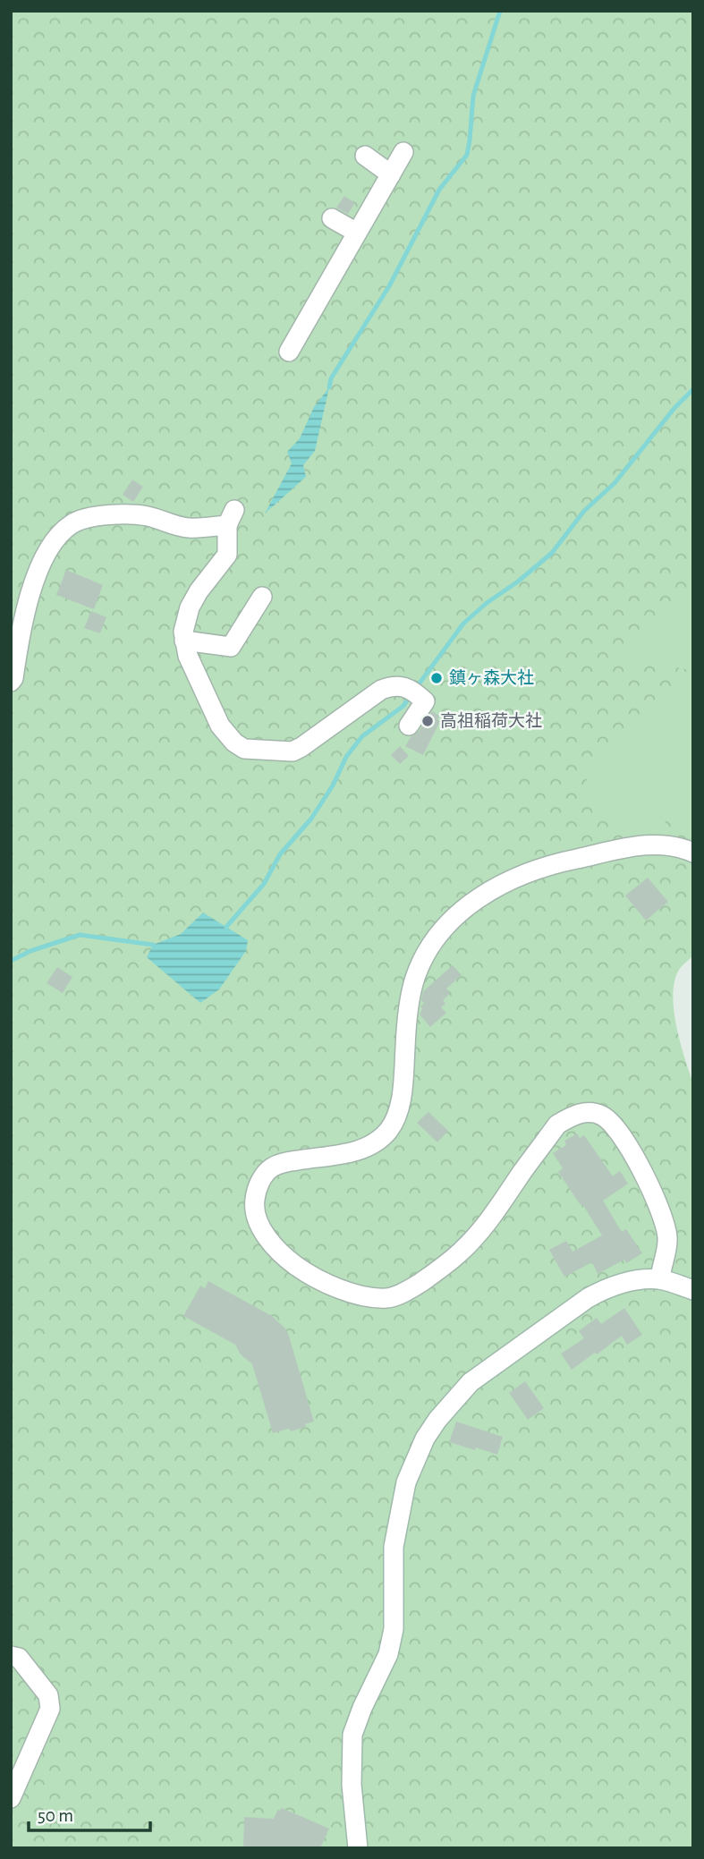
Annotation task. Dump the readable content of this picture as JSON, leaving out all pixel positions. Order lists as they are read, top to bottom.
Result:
{
  "places": ["鎮ヶ森大社", "高祖稲荷大社"],
  "scale_bar": "50 m"
}
